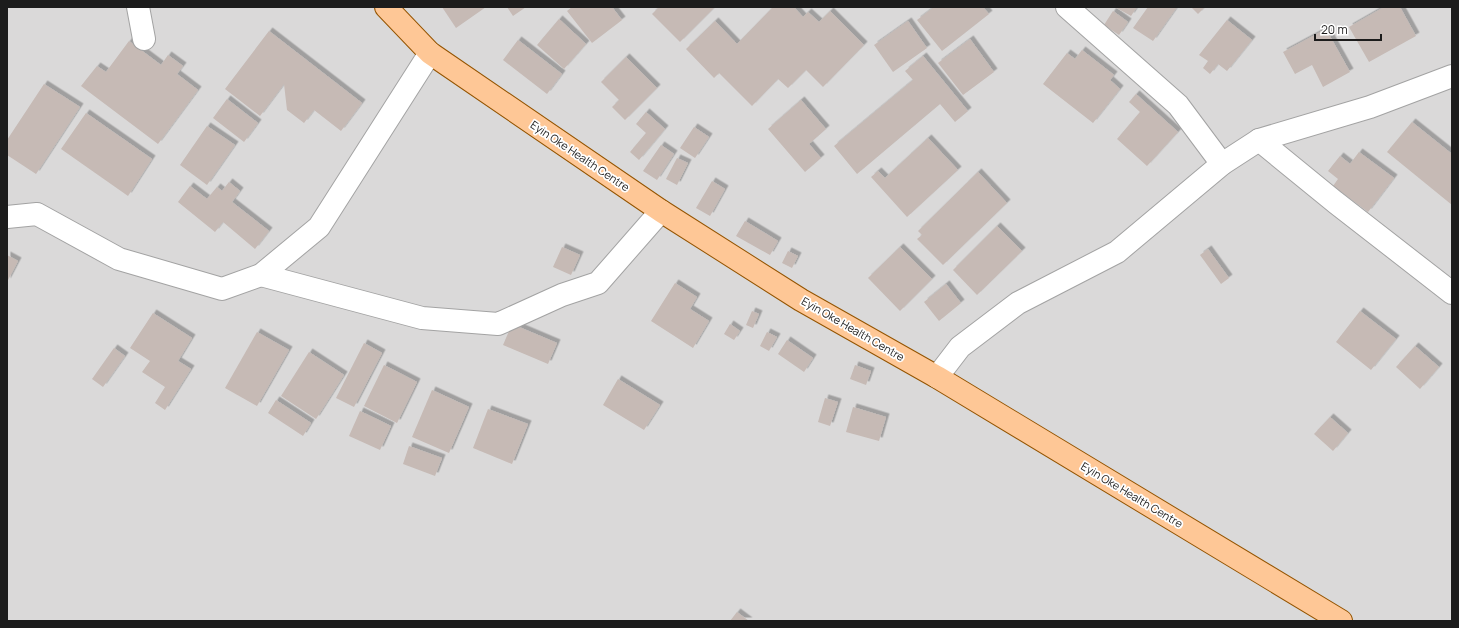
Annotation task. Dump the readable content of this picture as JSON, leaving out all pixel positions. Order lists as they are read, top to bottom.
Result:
{
  "streets": {
    "main road": ["Eyin Oke Health Centre"]
  },
  "scale_bar": "20 m"
}
